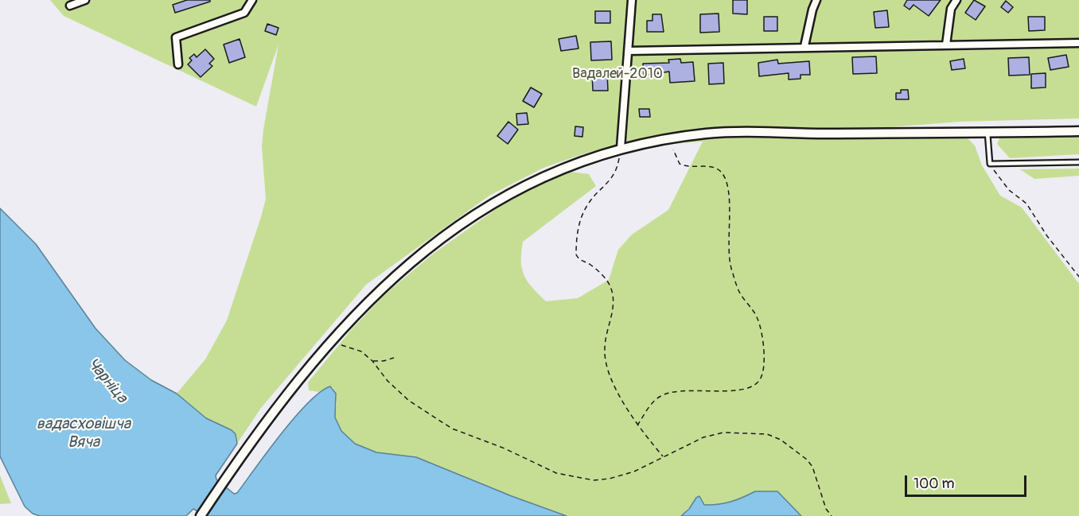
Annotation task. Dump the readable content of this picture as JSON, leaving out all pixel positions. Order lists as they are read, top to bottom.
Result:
{
  "water": ["Чарніца", "вадасховішча Вяча"],
  "parks": ["Вадалей-2010"],
  "scale_bar": "100 m"
}
